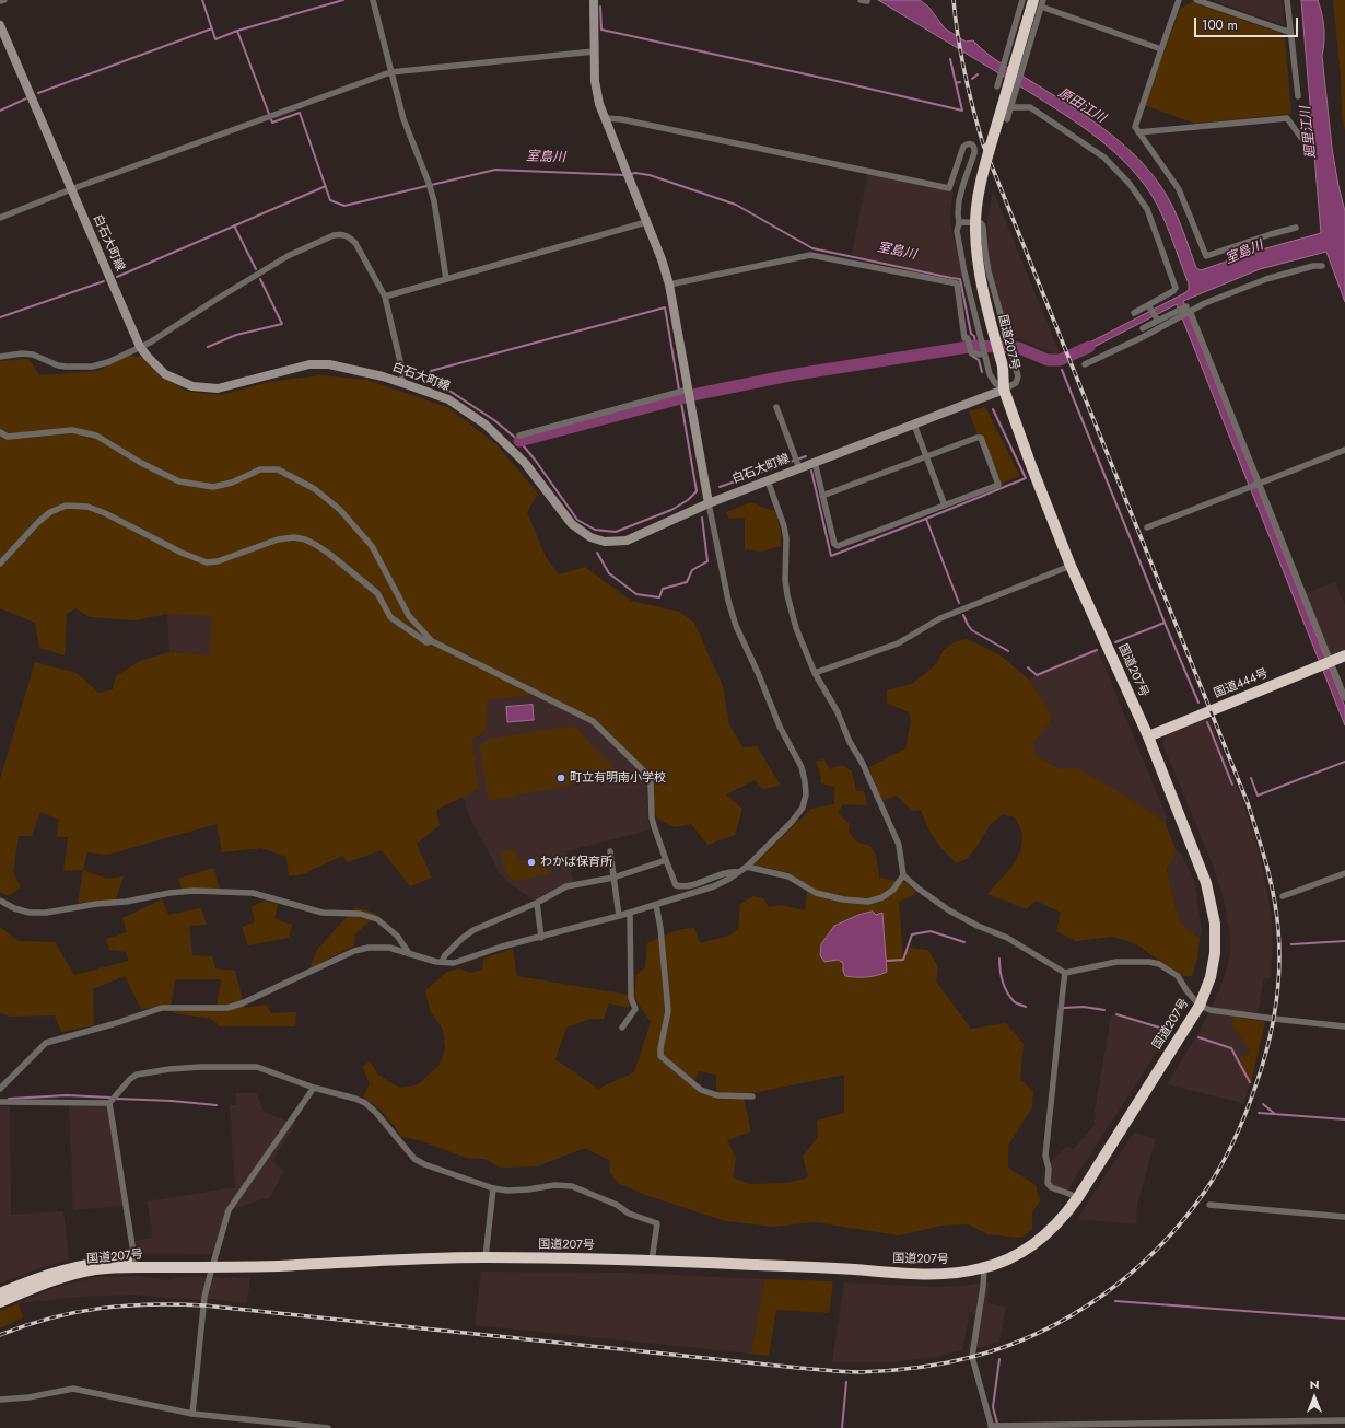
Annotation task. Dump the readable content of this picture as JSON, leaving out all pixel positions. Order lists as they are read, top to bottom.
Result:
{
  "streets": {
    "highway": ["国道207号", "国道444号"],
    "main road": ["白石大町線"]
  },
  "crossings": [
    ["白石大町線", "国道207号"],
    ["国道207号", "国道444号"]
  ],
  "water": ["原田江川", "廻里江川", "室島川"],
  "places": ["町立有明南小学校", "わかば保育所"],
  "scale_bar": "100 m",
  "north": "top"
}
